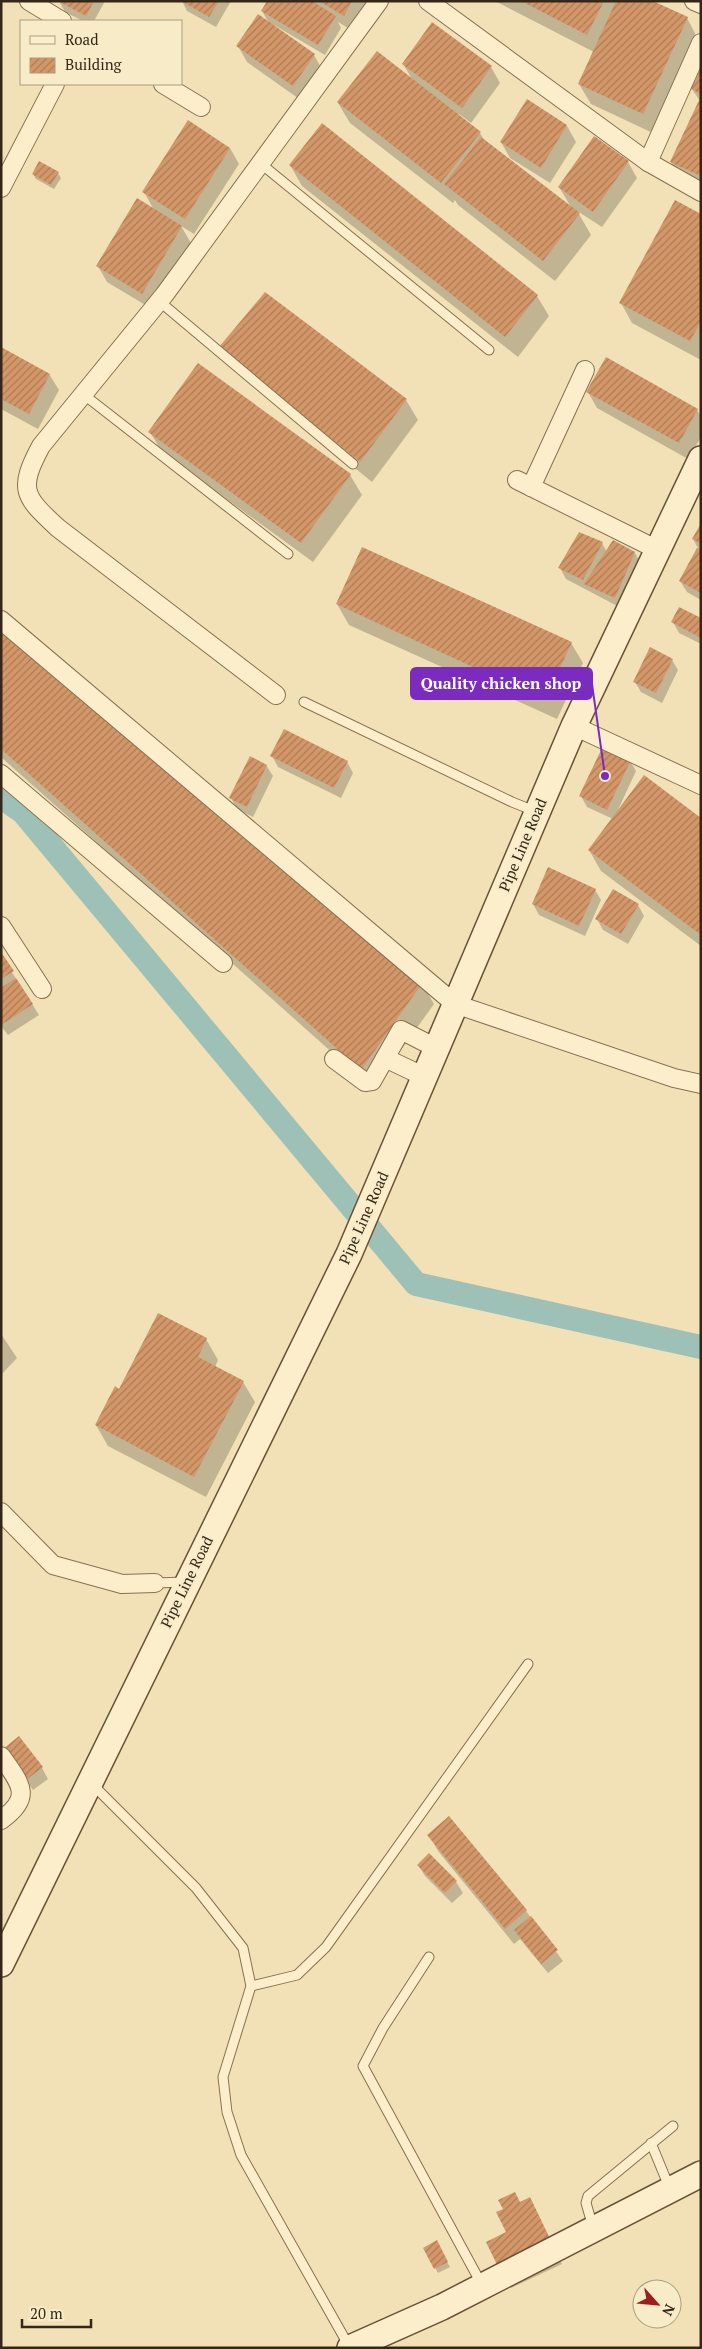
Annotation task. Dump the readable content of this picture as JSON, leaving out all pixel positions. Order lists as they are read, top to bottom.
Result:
{
  "streets": {
    "street": ["Pipe Line Road"]
  },
  "places": ["Quality chicken shop"],
  "legend": ["Road", "Building"],
  "scale_bar": "20 m",
  "north": "bottom right"
}
